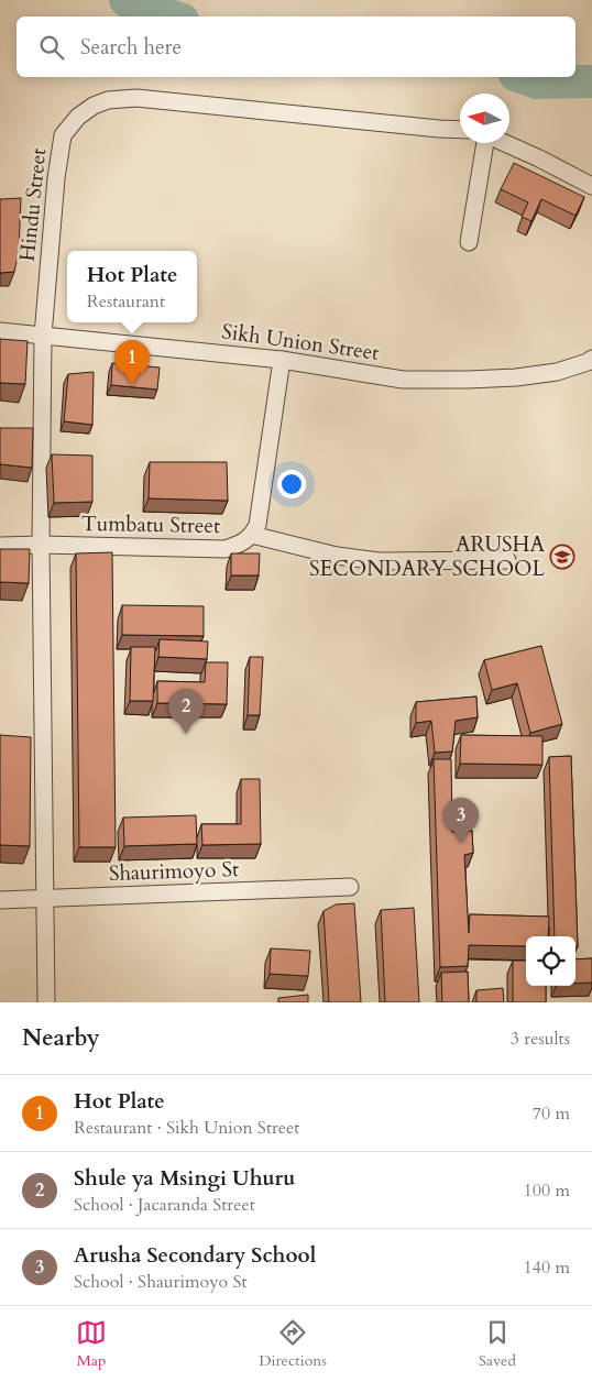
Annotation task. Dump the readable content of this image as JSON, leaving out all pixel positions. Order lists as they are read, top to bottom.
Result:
{
  "streets": {
    "street": [
      "Hindu Street",
      "Sikh Union Street",
      "Tumbatu Street",
      "Shaurimoyo St"
    ]
  },
  "crossings": [
    ["Hindu Street", "Sikh Union Street"],
    ["Hindu Street", "Tumbatu Street"],
    ["Hindu Street", "Shaurimoyo St"]
  ],
  "places": {
    "school or university": ["ARUSHA SECONDARY SCHOOL"]
  },
  "north": "left",
  "page": {
    "search": "Search here",
    "popup": ["Hot Plate", "Restaurant"],
    "pins": ["1", "2", "3"],
    "heading": ["Nearby", "3 results"],
    "list": [
      {
        "mark": "1",
        "name": "Hot Plate",
        "note": "Restaurant · Sikh Union Street",
        "value": "70 m"
      },
      {
        "mark": "2",
        "name": "Shule ya Msingi Uhuru",
        "note": "School · Jacaranda Street",
        "value": "100 m"
      },
      {
        "mark": "3",
        "name": "Arusha Secondary School",
        "note": "School · Shaurimoyo St",
        "value": "140 m"
      }
    ],
    "nav": ["Map", "Directions", "Saved"]
  }
}
